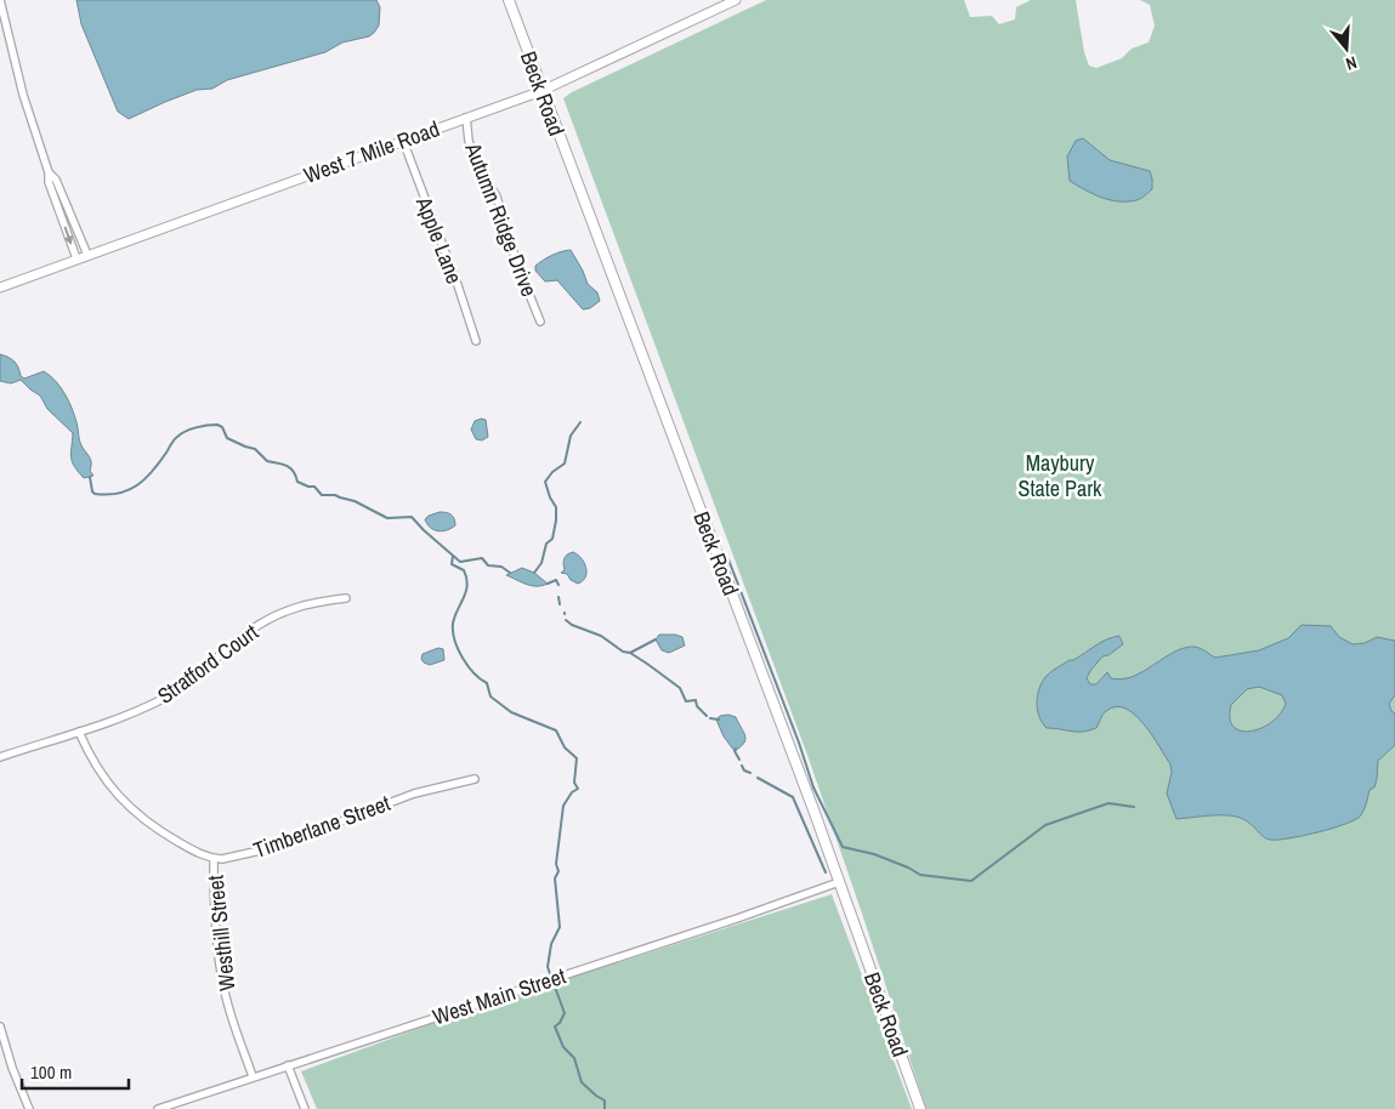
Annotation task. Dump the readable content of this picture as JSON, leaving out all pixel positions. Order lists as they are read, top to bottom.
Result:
{
  "streets": {
    "main road": ["Beck Road"],
    "street": [
      "West 7 Mile Road",
      "Autumn Ridge Drive",
      "Apple Lane",
      "Stratford Court",
      "Timberlane Street",
      "Westhill Street",
      "West Main Street"
    ]
  },
  "crossings": [
    ["Beck Road", "West 7 Mile Road"],
    ["Beck Road", "West Main Street"],
    ["West 7 Mile Road", "Autumn Ridge Drive"],
    ["West 7 Mile Road", "Apple Lane"],
    ["Timberlane Street", "Westhill Street"],
    ["Westhill Street", "West Main Street"]
  ],
  "parks": ["Maybury State Park"],
  "scale_bar": "100 m",
  "north": "bottom"
}
